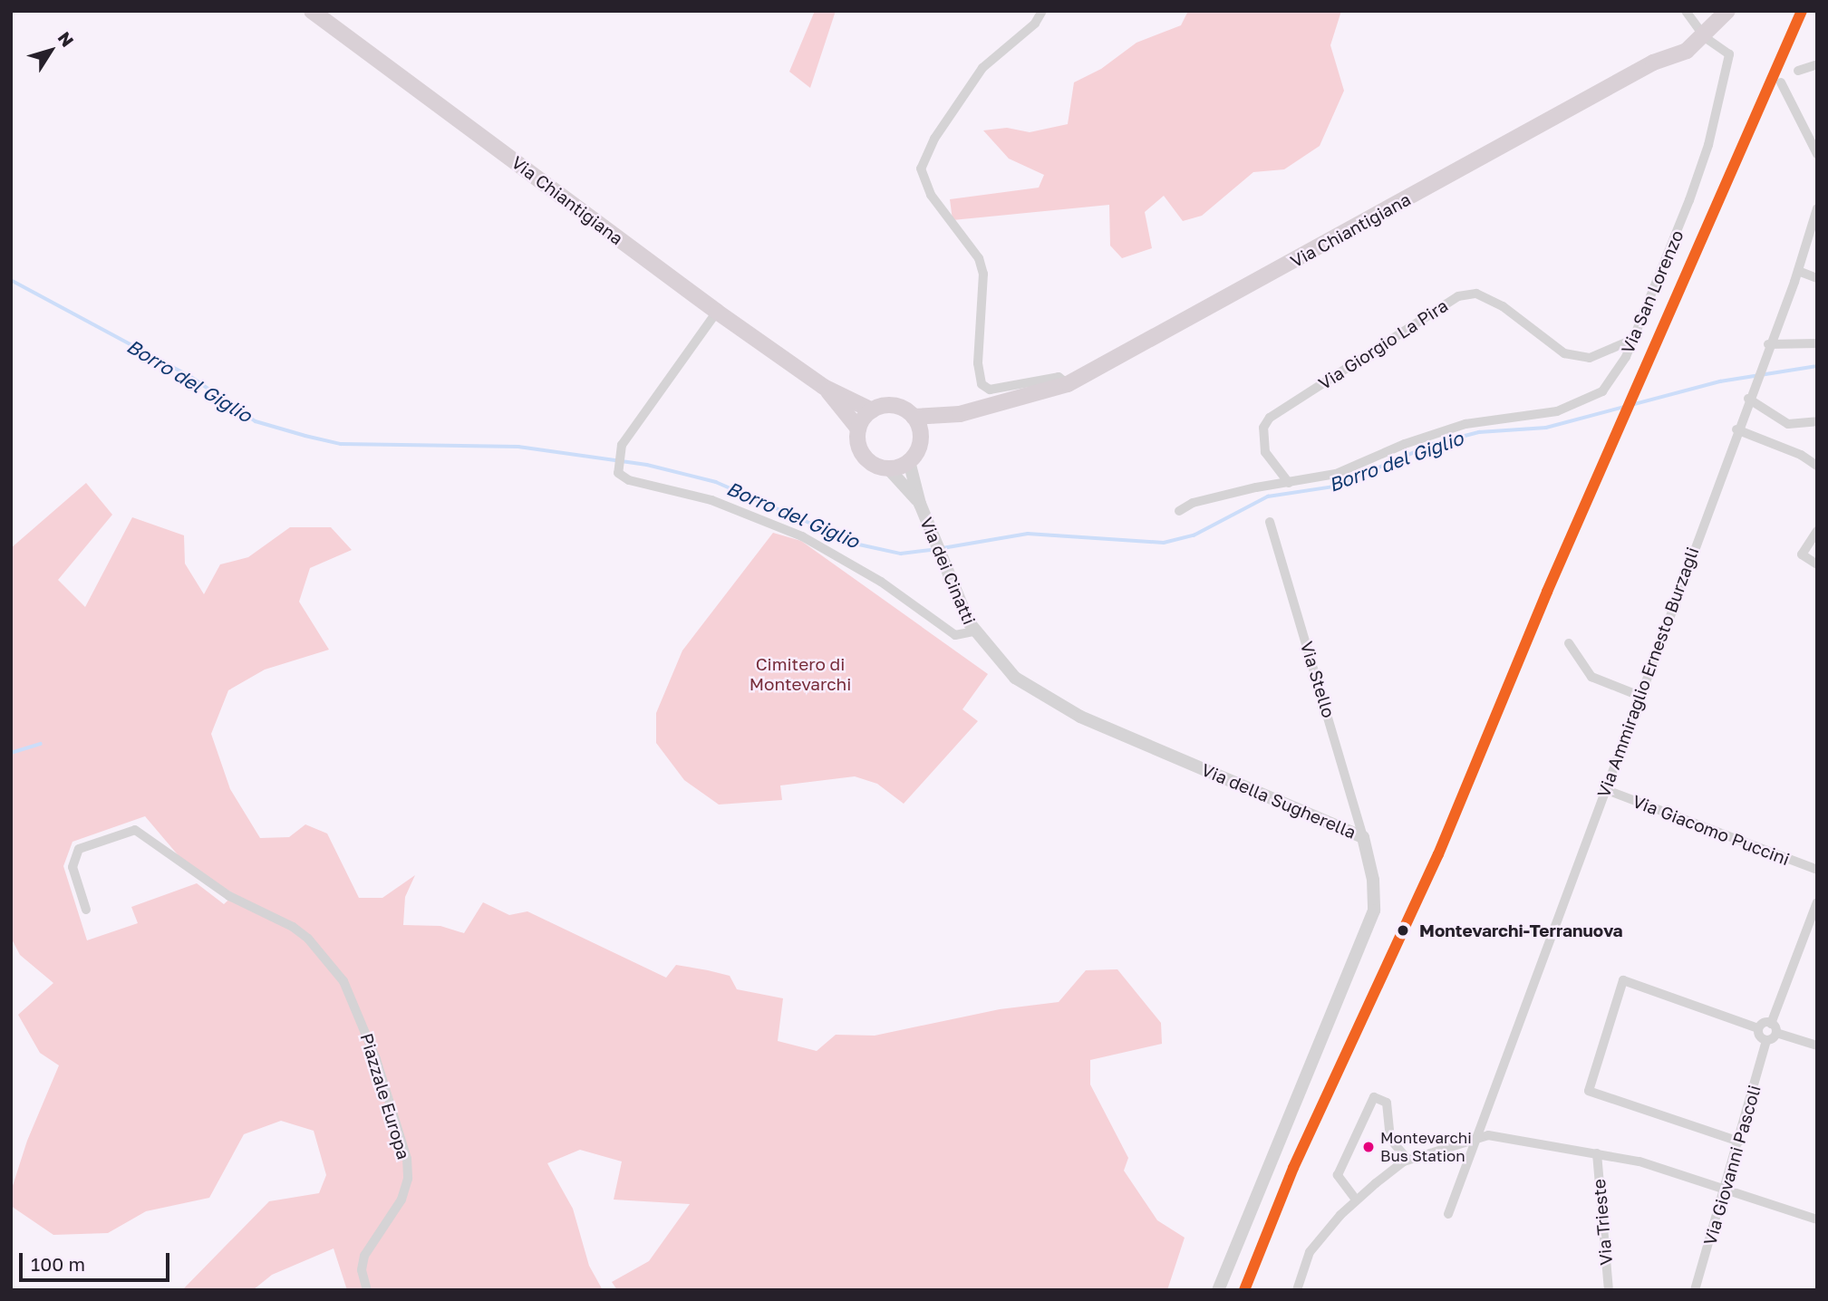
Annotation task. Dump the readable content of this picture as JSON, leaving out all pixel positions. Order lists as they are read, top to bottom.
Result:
{
  "streets": {
    "main road": ["Via Chiantigiana"],
    "street": [
      "Via San Lorenzo",
      "Via Giorgio La Pira",
      "Via dei Cinatti",
      "Via Ammiraglio Ernesto Burzagli",
      "Via Stello",
      "Via della Sugherella",
      "Via Giacomo Puccini",
      "Piazzale Europa",
      "Via Giovanni Pascoli",
      "Via Trieste"
    ]
  },
  "crossings": [
    ["Via Chiantigiana", "Via San Lorenzo"],
    ["Via San Lorenzo", "Via Giorgio La Pira"],
    ["Via dei Cinatti", "Via della Sugherella"],
    ["Via Ammiraglio Ernesto Burzagli", "Via Giacomo Puccini"],
    ["Via Stello", "Via della Sugherella"]
  ],
  "water": ["Borro del Giglio"],
  "parks": ["Cimitero di Montevarchi"],
  "places": ["Montevarchi-Terranuova", "Montevarchi Bus Station"],
  "scale_bar": "100 m",
  "north": "top right"
}
